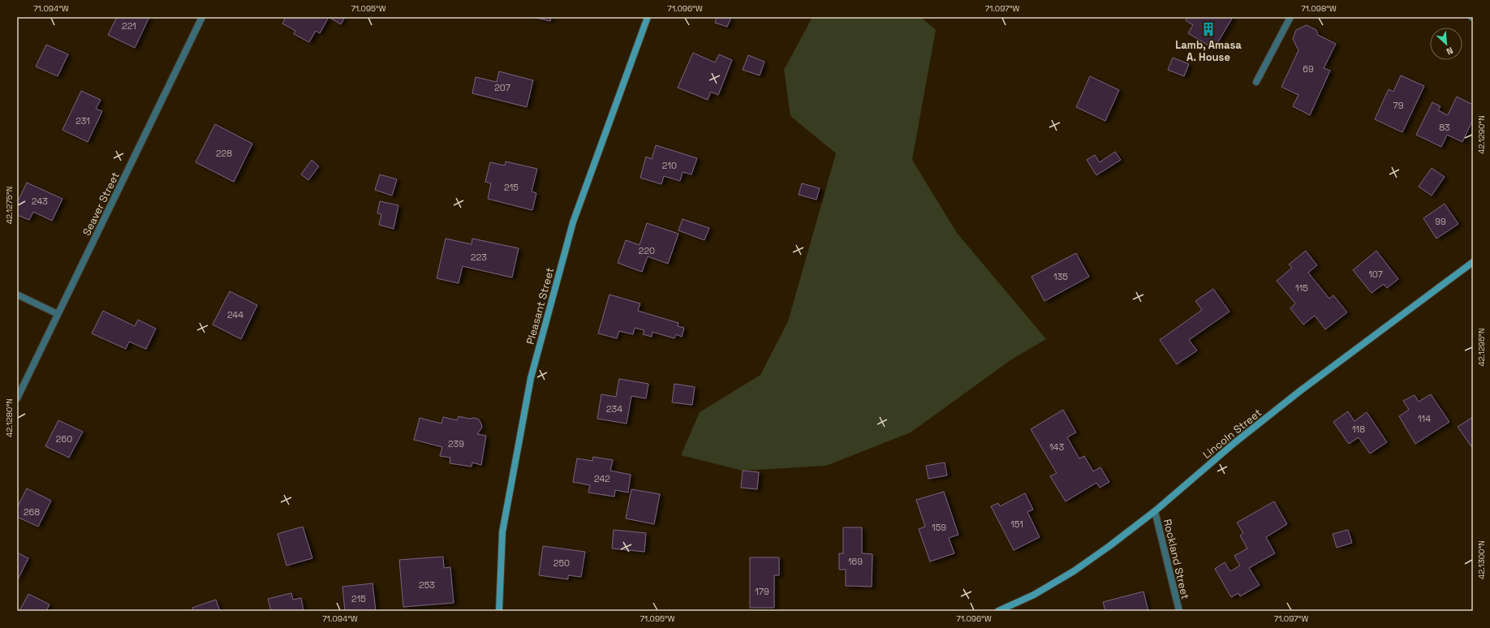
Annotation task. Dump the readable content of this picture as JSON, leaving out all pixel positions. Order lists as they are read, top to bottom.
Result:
{
  "streets": {
    "main road": ["Pleasant Street", "Lincoln Street"],
    "street": ["Seaver Street", "Rockland Street"]
  },
  "crossings": [
    ["Lincoln Street", "Rockland Street"]
  ],
  "places": {
    "building": ["Lamb, Amasa A. House"]
  },
  "house_numbers": [
    "221",
    "69",
    "207",
    "79",
    "231",
    "83",
    "228",
    "210",
    "215",
    "243",
    "99",
    "220",
    "223",
    "107",
    "135",
    "115",
    "244",
    "234",
    "114",
    "118",
    "260",
    "239",
    "143",
    "242",
    "268",
    "151",
    "159",
    "169",
    "250",
    "253",
    "179",
    "215"
  ],
  "north": "bottom right",
  "coordinates": [
    "71.094°W",
    "71.095°W",
    "71.096°W",
    "71.097°W",
    "71.098°W",
    "42.1290°N",
    "42.1275°N",
    "42.1295°N",
    "42.1280°N",
    "42.1300°N"
  ]
}
